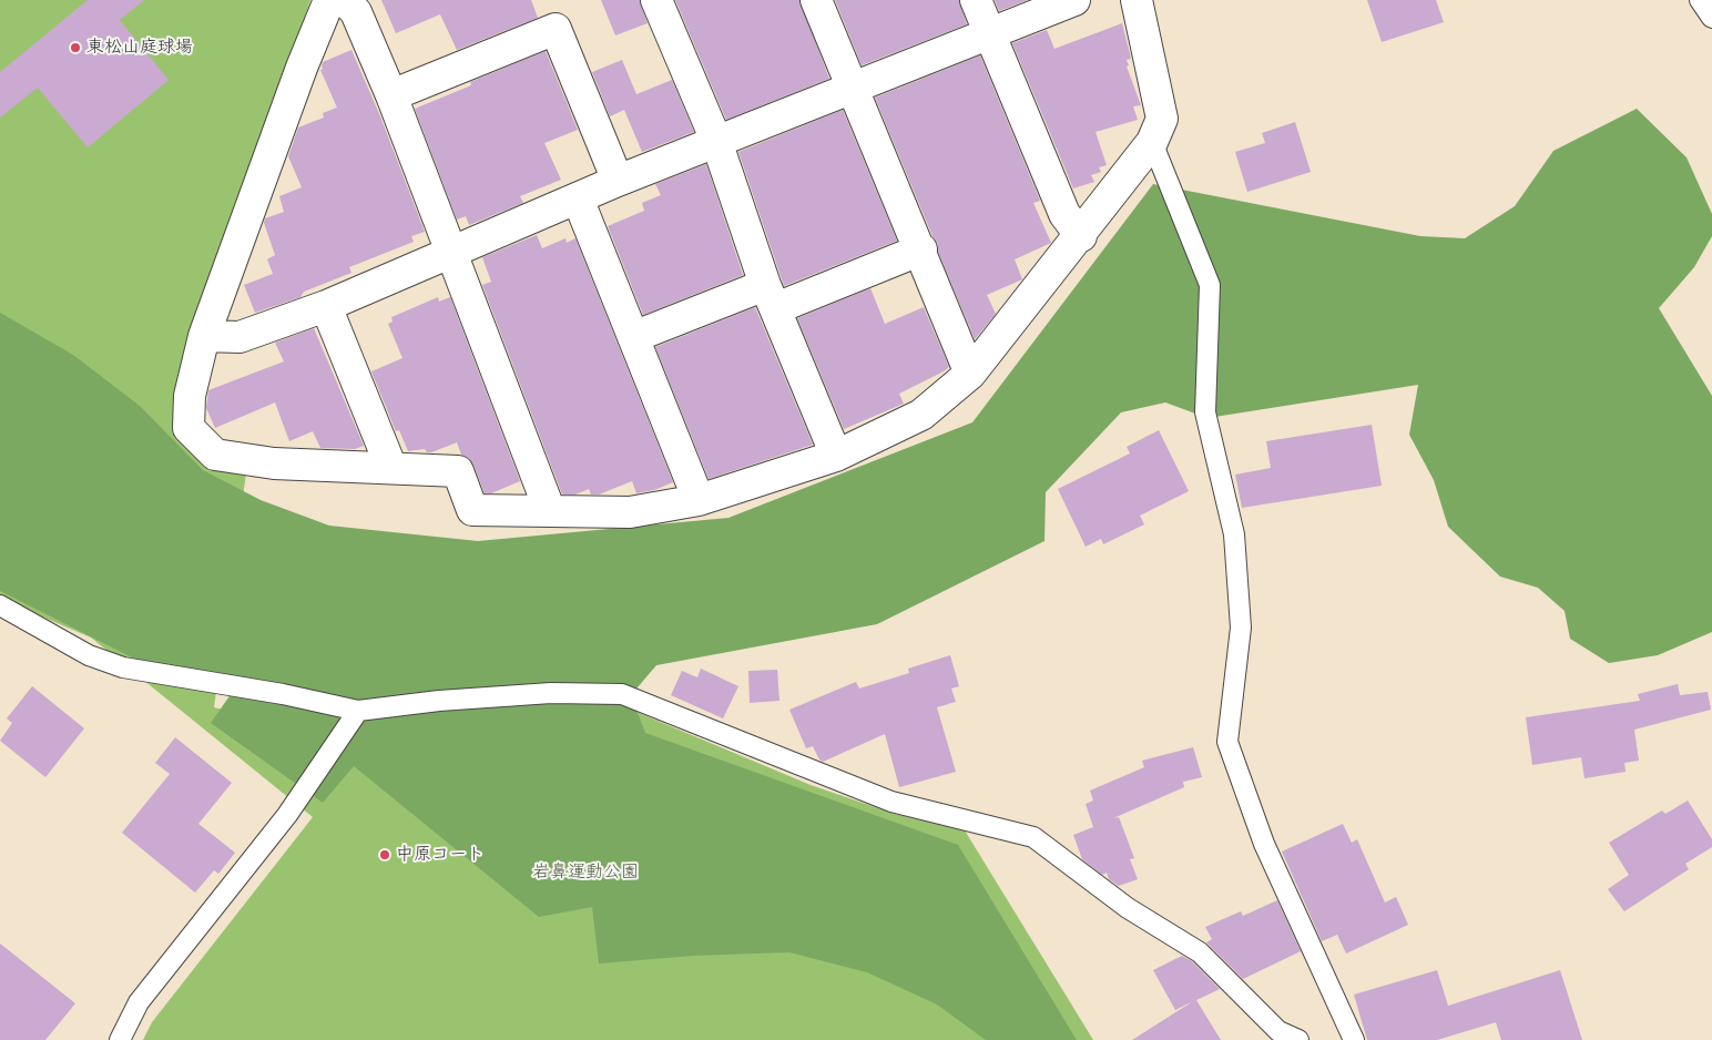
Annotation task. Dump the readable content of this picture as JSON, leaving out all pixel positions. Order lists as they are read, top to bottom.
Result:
{
  "parks": ["岩鼻運動公園"],
  "places": ["東松山庭球場", "中原コート"]
}
